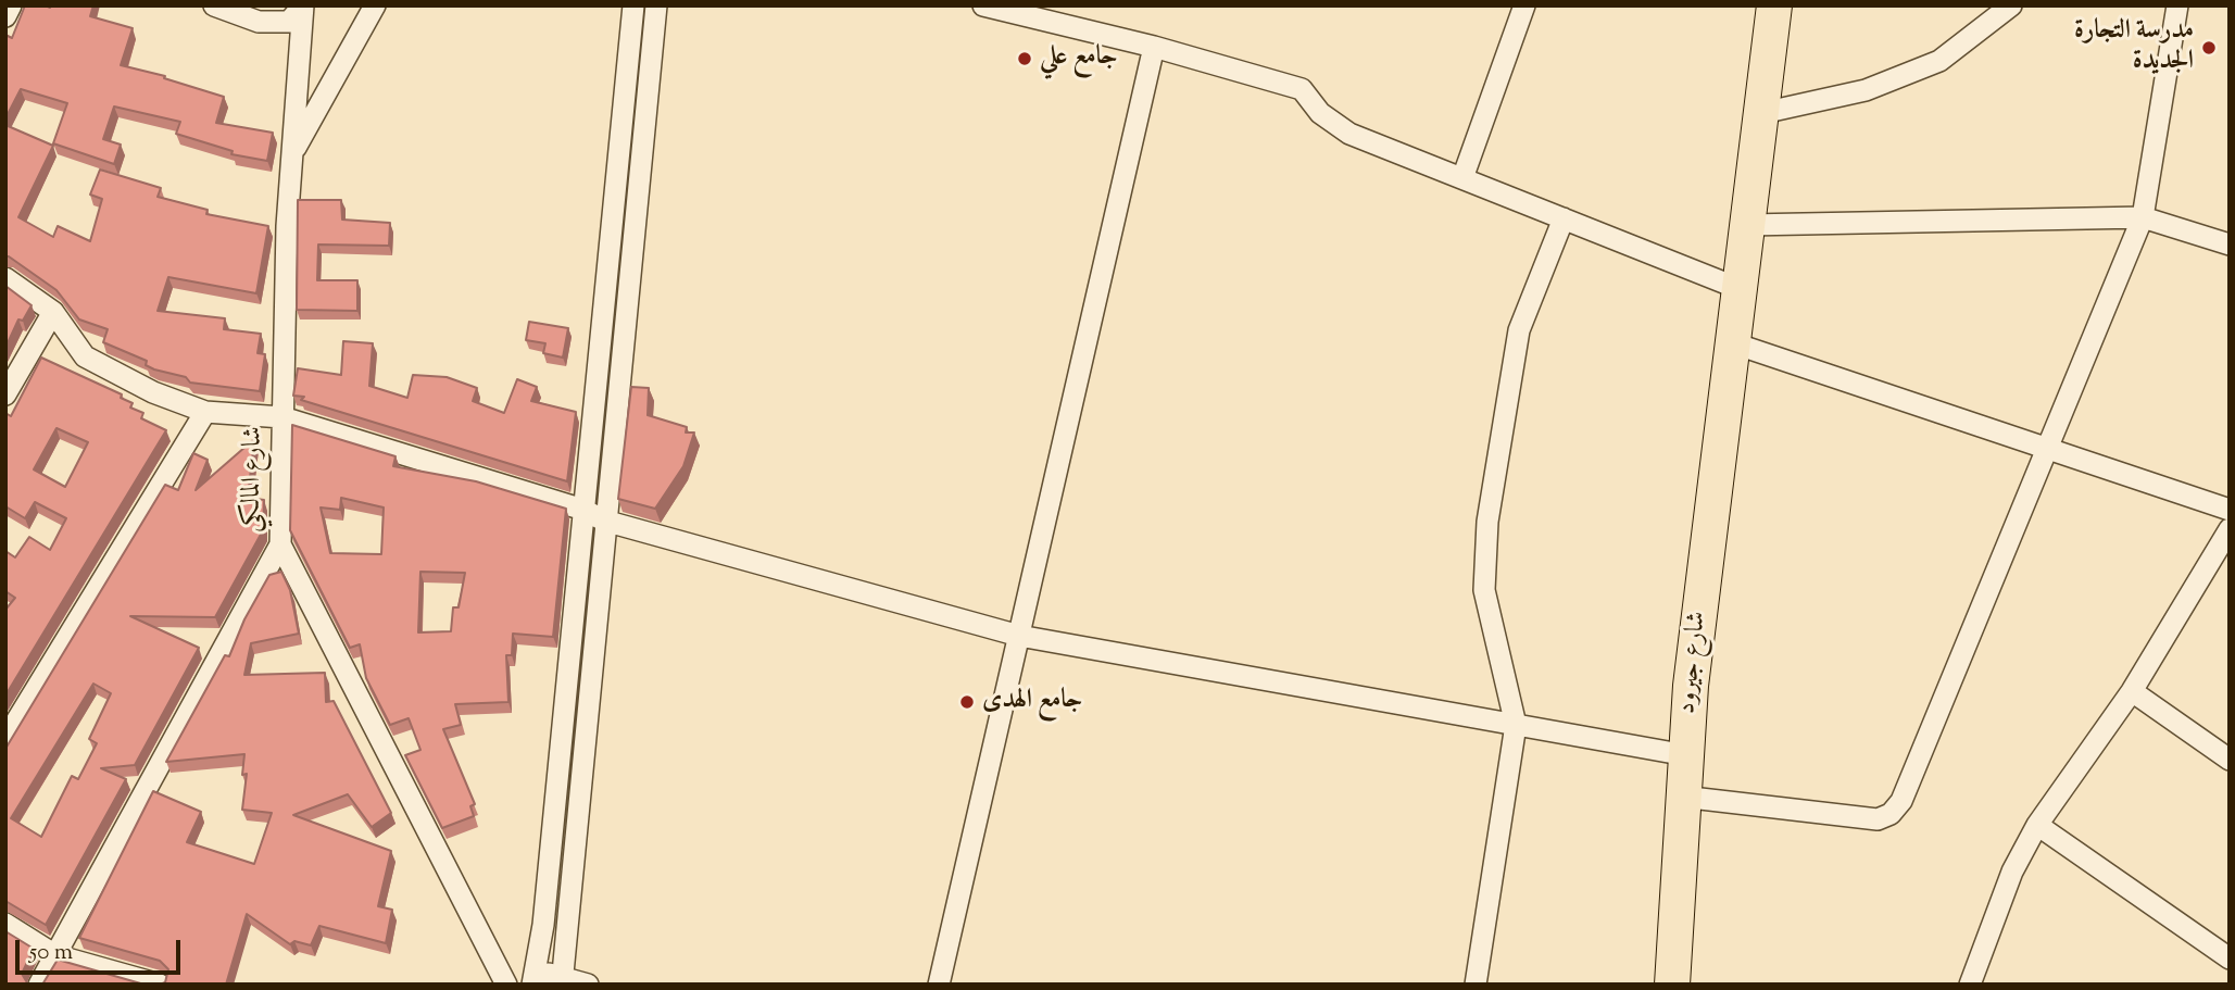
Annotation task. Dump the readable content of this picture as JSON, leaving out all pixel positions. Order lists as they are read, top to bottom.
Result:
{
  "streets": {
    "main road": ["شارع جيرود"],
    "street": ["شارع المالكي"]
  },
  "places": ["مدرسة التجارة الجديدة", "جامع علي", "جامع الهدى"],
  "scale_bar": "50 m"
}
